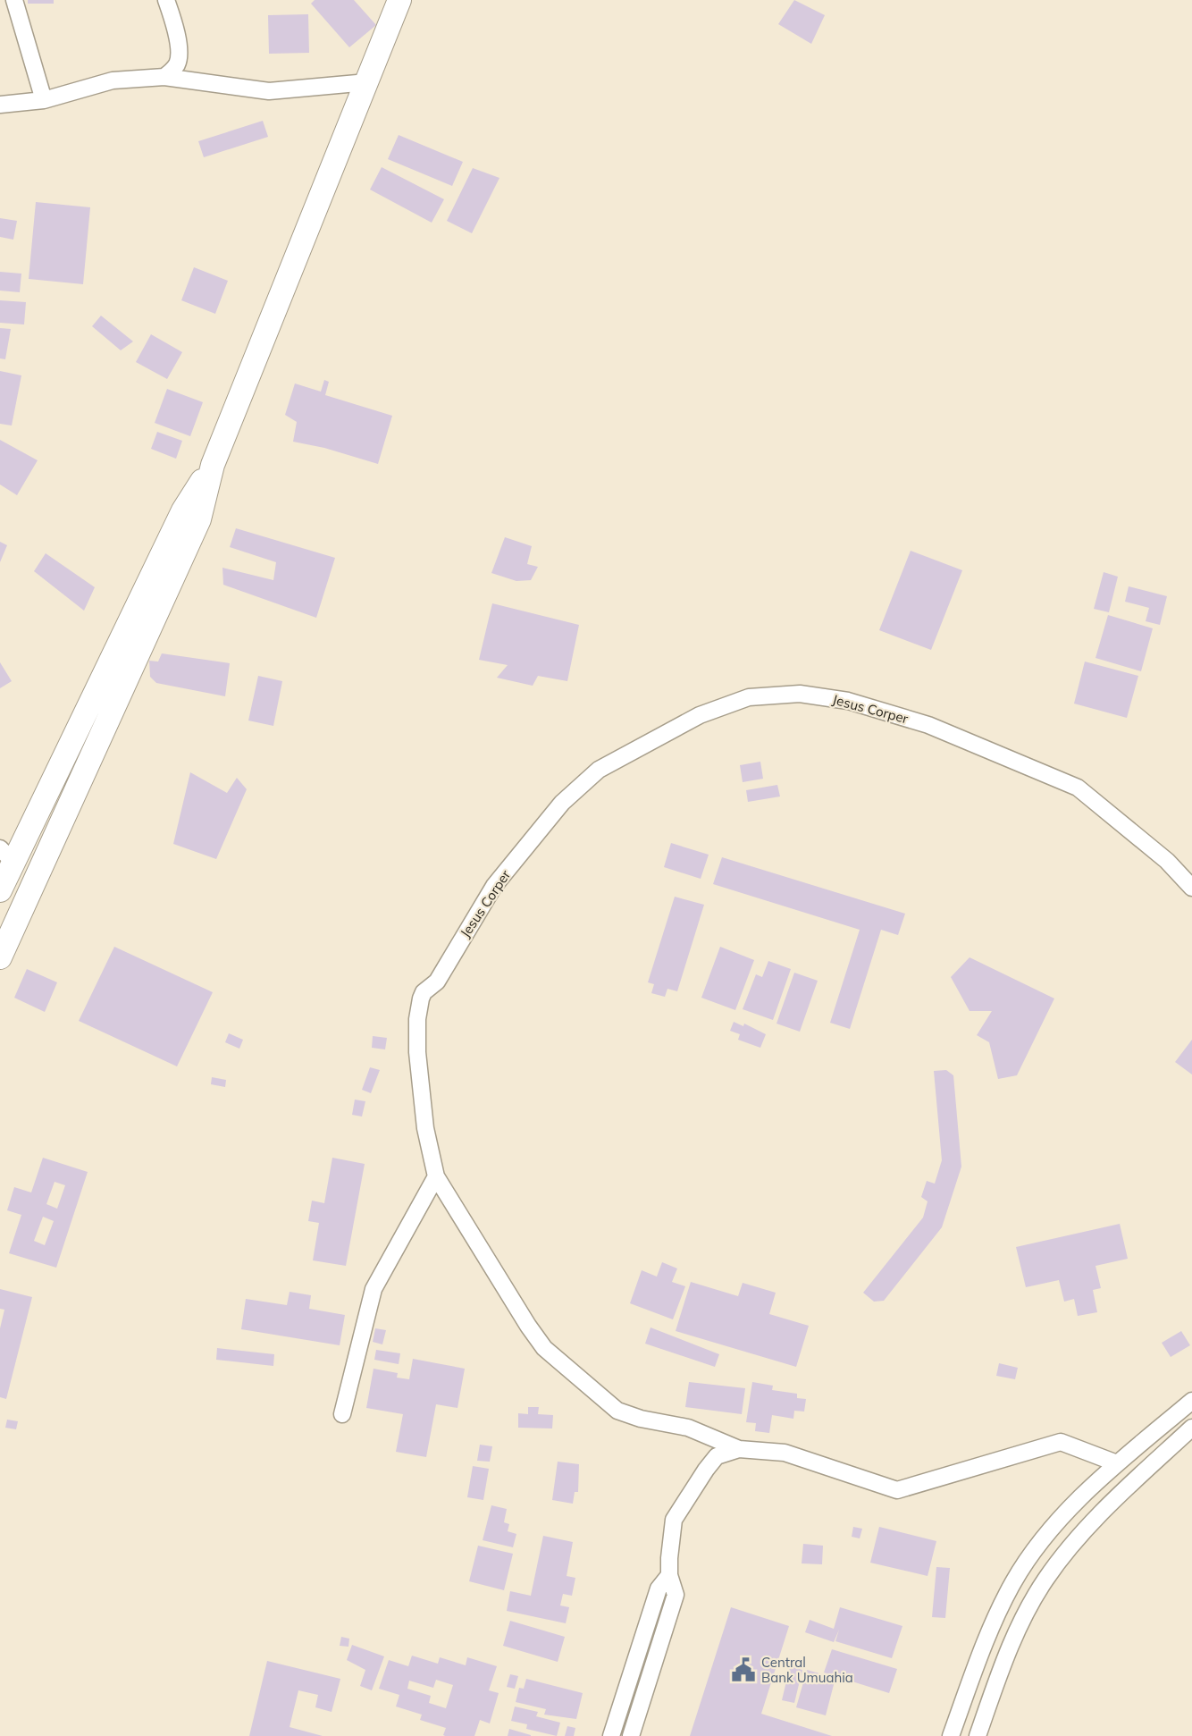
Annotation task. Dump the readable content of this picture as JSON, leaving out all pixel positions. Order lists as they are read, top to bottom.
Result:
{
  "streets": {
    "street": ["Jesus Corper"]
  },
  "places": {
    "public building": ["Central Bank Umuahia"]
  }
}
